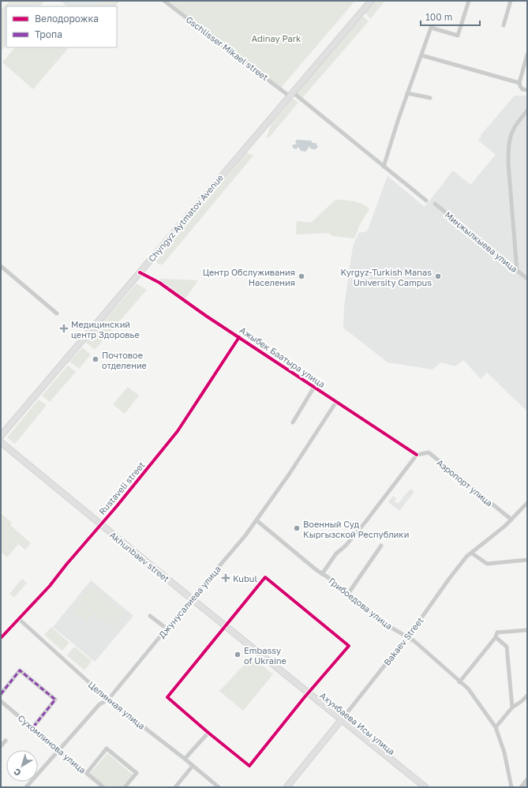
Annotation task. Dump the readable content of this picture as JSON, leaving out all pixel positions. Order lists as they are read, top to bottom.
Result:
{
  "streets": {
    "main road": [
      "Chyngyz Aytmatov Avenue",
      "Akhunbaev street",
      "Bakaev Street",
      "Ахунбаева Исы улица"
    ],
    "street": [
      "Gschlisser Mikael street",
      "Миңжылкыева улица",
      "Ажыбек Баатыра улица",
      "Аэропорт улица",
      "Rustaveli street",
      "Джунусалиева улица",
      "Грибоедова улица",
      "Целинная улица",
      "Сухомлинова улица"
    ]
  },
  "crossings": [
    ["Gschlisser Mikael street", "Chyngyz Aytmatov Avenue"],
    ["Chyngyz Aytmatov Avenue", "Ажыбек Баатыра улица"],
    ["Ажыбек Баатыра улица", "Аэропорт улица"],
    ["Ажыбек Баатыра улица", "Rustaveli street"],
    ["Ажыбек Баатыра улица", "Джунусалиева улица"],
    ["Аэропорт улица", "Bakaev Street"],
    ["Rustaveli street", "Akhunbaev street"],
    ["Rustaveli street", "Целинная улица"],
    ["Akhunbaev street", "Джунусалиева улица"],
    ["Akhunbaev street", "Ахунбаева Исы улица"],
    ["Джунусалиева улица", "Грибоедова улица"],
    ["Джунусалиева улица", "Целинная улица"],
    ["Джунусалиева улица", "Ахунбаева Исы улица"],
    ["Джунусалиева улица", "Сухомлинова улица"],
    ["Грибоедова улица", "Bakaev Street"],
    ["Bakaev Street", "Ахунбаева Исы улица"]
  ],
  "parks": ["Adinay Park"],
  "places": {
    "other": [
      "Центр Обслуживания Населения",
      "Kyrgyz-Turkish Manas University Campus",
      "Почтовое отделение",
      "Военный Суд Кыргызской Республики",
      "Embassy of Ukraine"
    ],
    "health": ["Медицинский центр Здоровье", "Kubul"]
  },
  "legend": ["Велодорожка", "Тропа"],
  "scale_bar": "100 m",
  "north": "bottom left"
}
